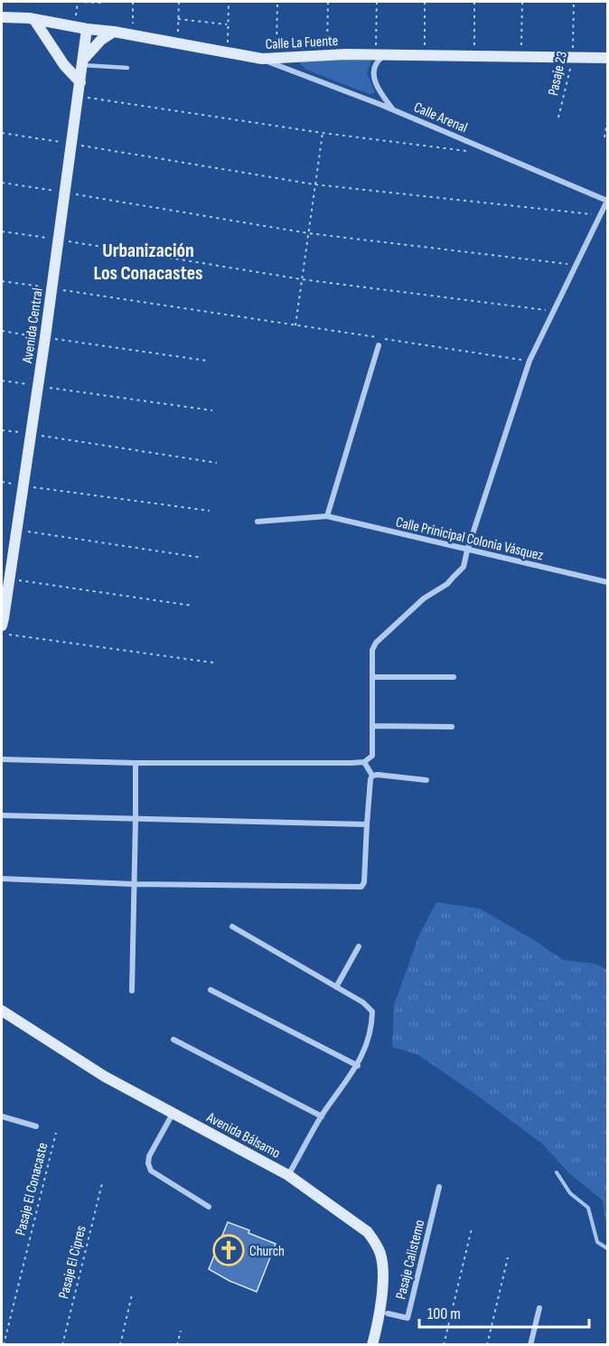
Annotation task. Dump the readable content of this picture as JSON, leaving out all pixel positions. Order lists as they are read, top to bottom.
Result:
{
  "streets": {
    "street": [
      "Calle La Fuente",
      "Calle Arenal",
      "Avenida Central",
      "Calle Prinicipal Colonia Vásquez",
      "Avenida Bálsamo",
      "Pasaje Calistemo"
    ],
    "path": ["Pasaje 23", "Pasaje El Conacaste", "Pasaje El Cipres"]
  },
  "crossings": [
    ["Calle La Fuente", "Pasaje 23"],
    ["Calle La Fuente", "Calle Arenal"],
    ["Calle La Fuente", "Avenida Central"]
  ],
  "districts": ["Urbanización Los Conacastes"],
  "places": {
    "church": ["Church"]
  },
  "scale_bar": "100 m"
}
